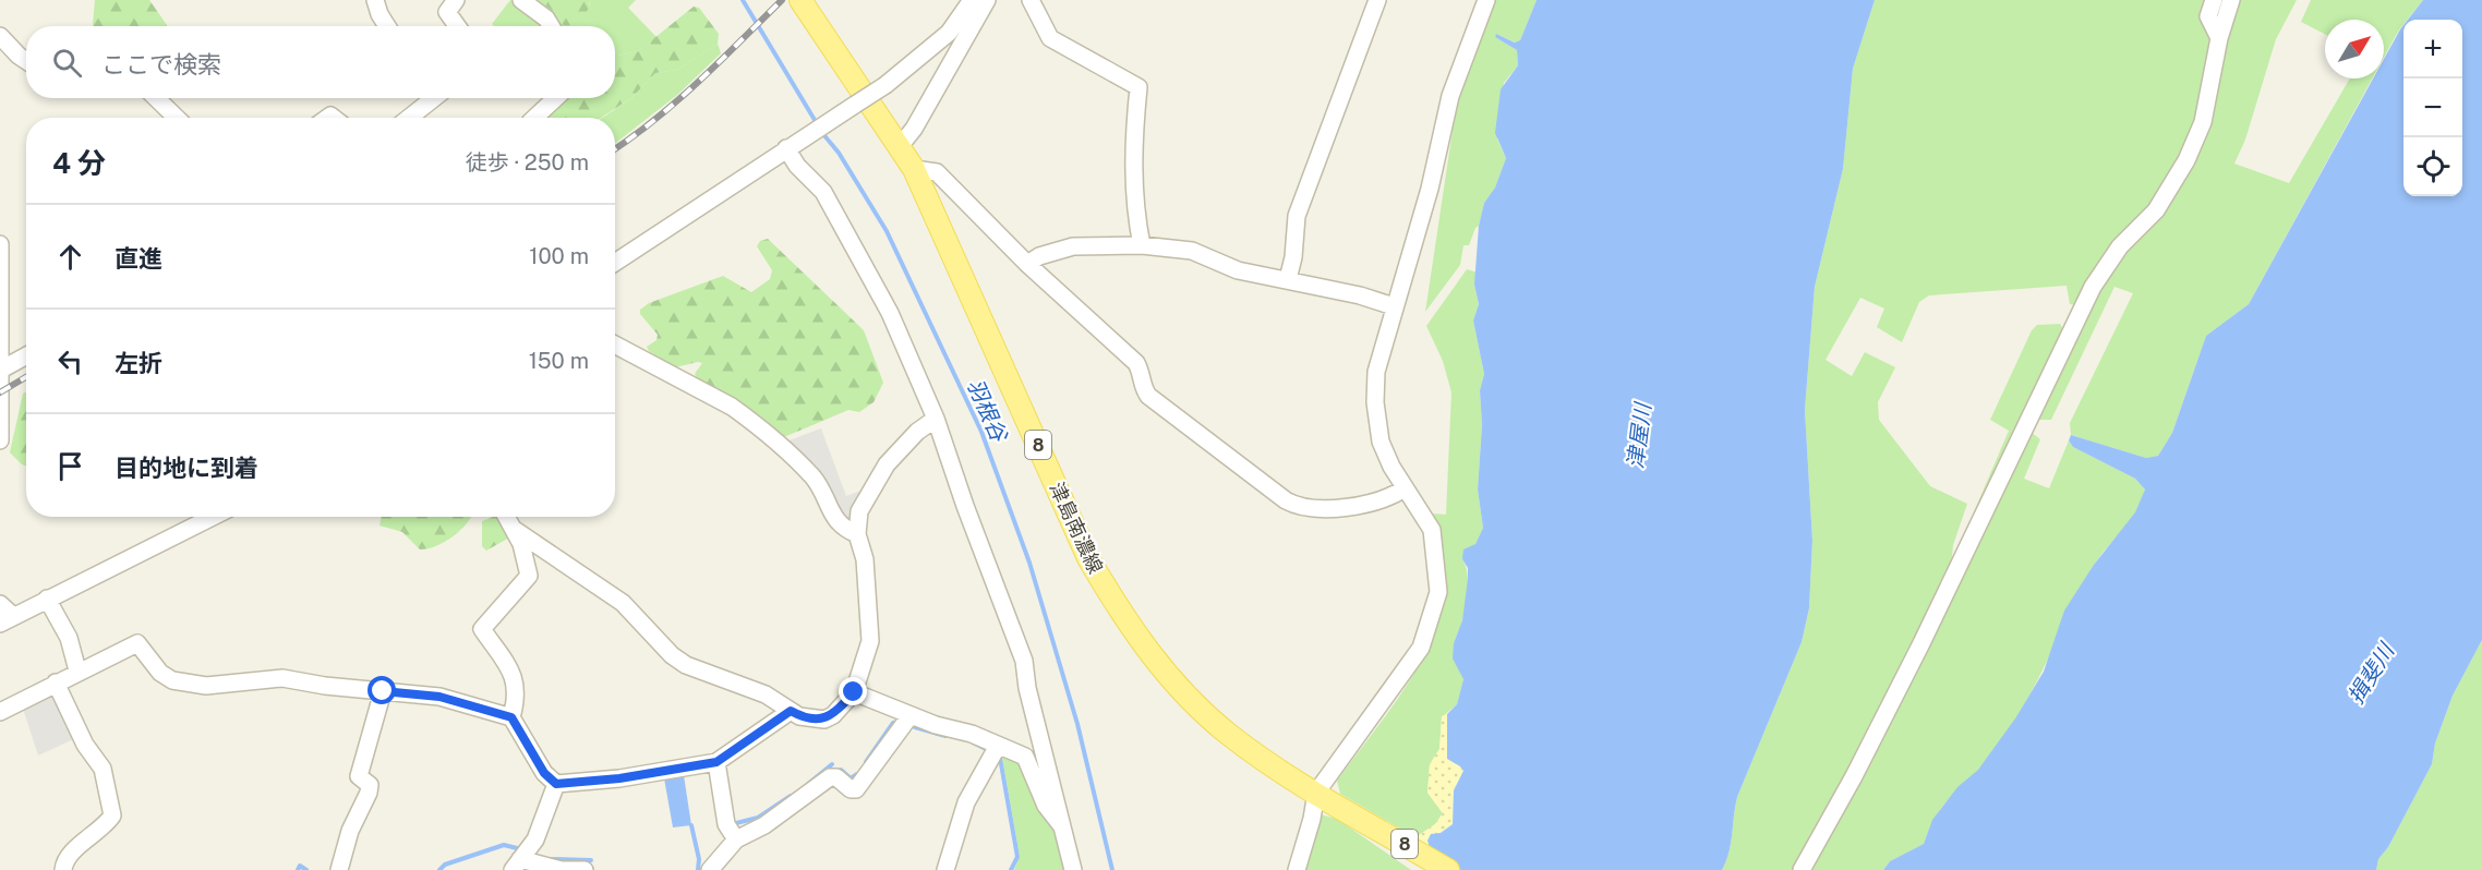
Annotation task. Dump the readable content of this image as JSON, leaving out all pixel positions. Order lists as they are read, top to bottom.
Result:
{
  "streets": {
    "main road": ["8", "津島南濃線"]
  },
  "water": ["羽根谷", "津屋川", "揖斐川"],
  "north": "top right",
  "page": {
    "map_buttons": ["+", "−"],
    "search": "ここで検索",
    "heading": ["4 分", "徒歩 · 250 m"],
    "list": [
      ["直進", "100 m"],
      ["左折", "150 m"],
      "目的地に到着"
    ]
  }
}
